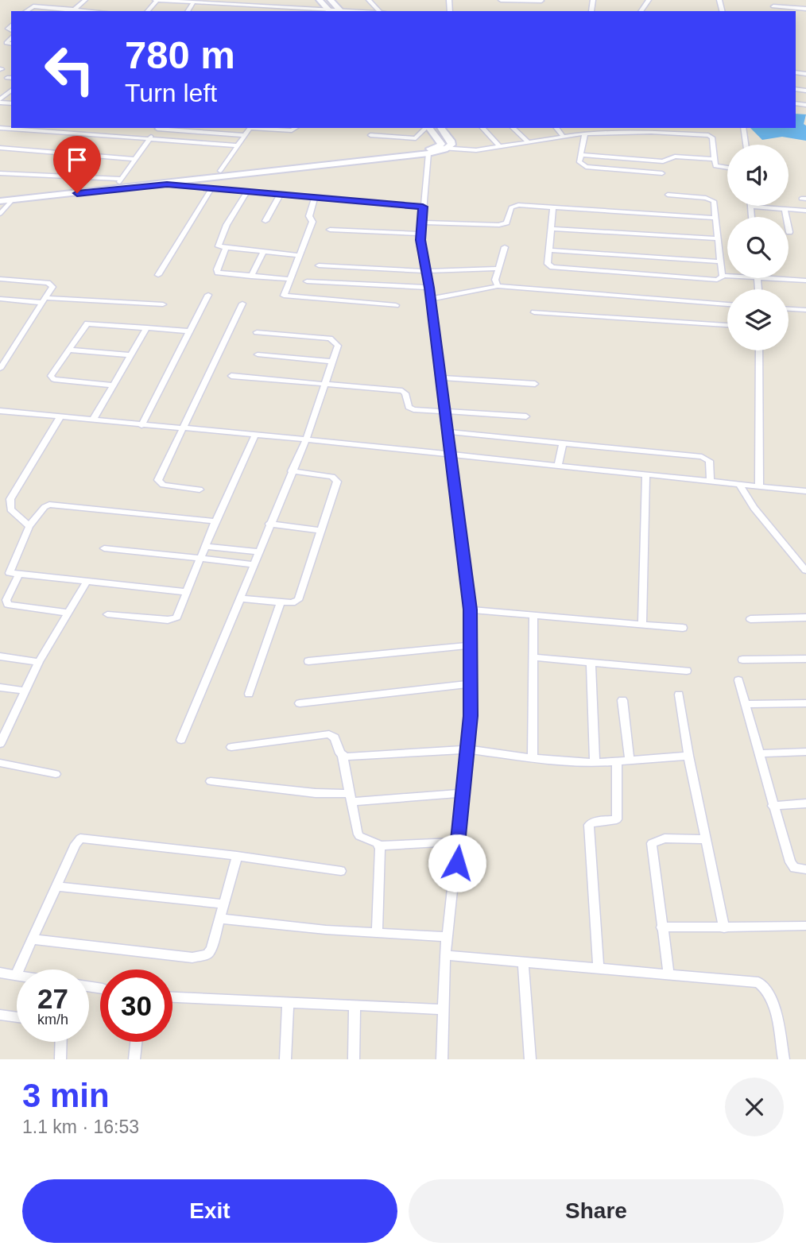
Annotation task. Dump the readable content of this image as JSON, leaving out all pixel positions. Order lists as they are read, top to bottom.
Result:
{
  "page": {
    "turn": ["780 m", "Turn left"],
    "speed": "27 km/h",
    "limit": "30",
    "heading": ["3 min", "1.1 km · 16:53"],
    "buttons": ["Exit", "Share"]
  }
}
